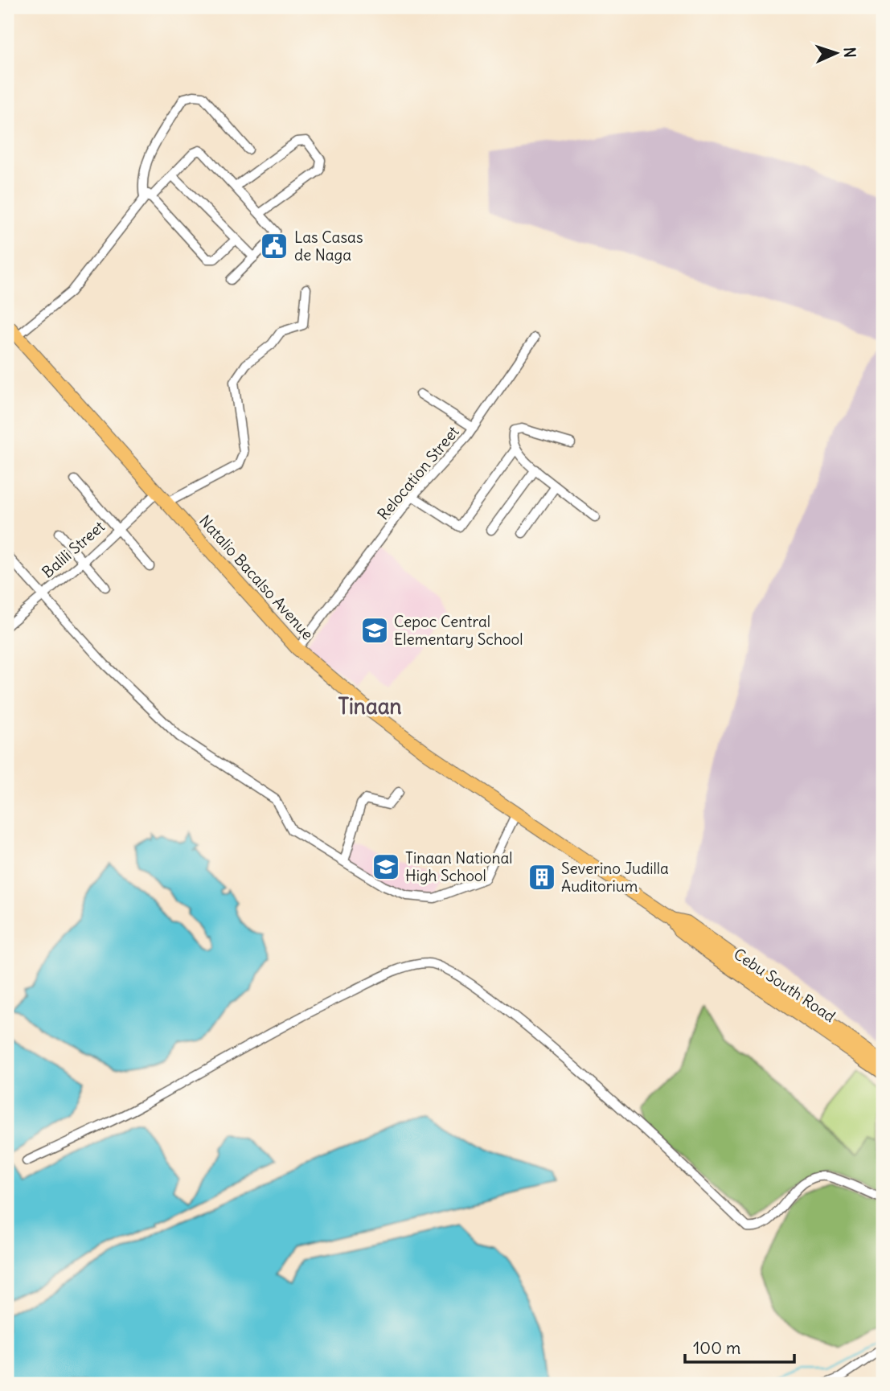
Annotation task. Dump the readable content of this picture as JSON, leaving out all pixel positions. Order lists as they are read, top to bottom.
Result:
{
  "streets": {
    "highway": ["Natalio Bacalso Avenue", "Cebu South Road"],
    "street": ["Relocation Street", "Balili Street"]
  },
  "crossings": [
    ["Relocation Street", "Natalio Bacalso Avenue"],
    ["Balili Street", "Natalio Bacalso Avenue"],
    ["Natalio Bacalso Avenue", "Cebu South Road"]
  ],
  "districts": ["Tinaan"],
  "places": {
    "public building": ["Las Casas de Naga"],
    "school or university": ["Cepoc Central Elementary School", "Tinaan National High School"],
    "building": ["Severino Judilla Auditorium"]
  },
  "scale_bar": "100 m",
  "north": "right"
}
